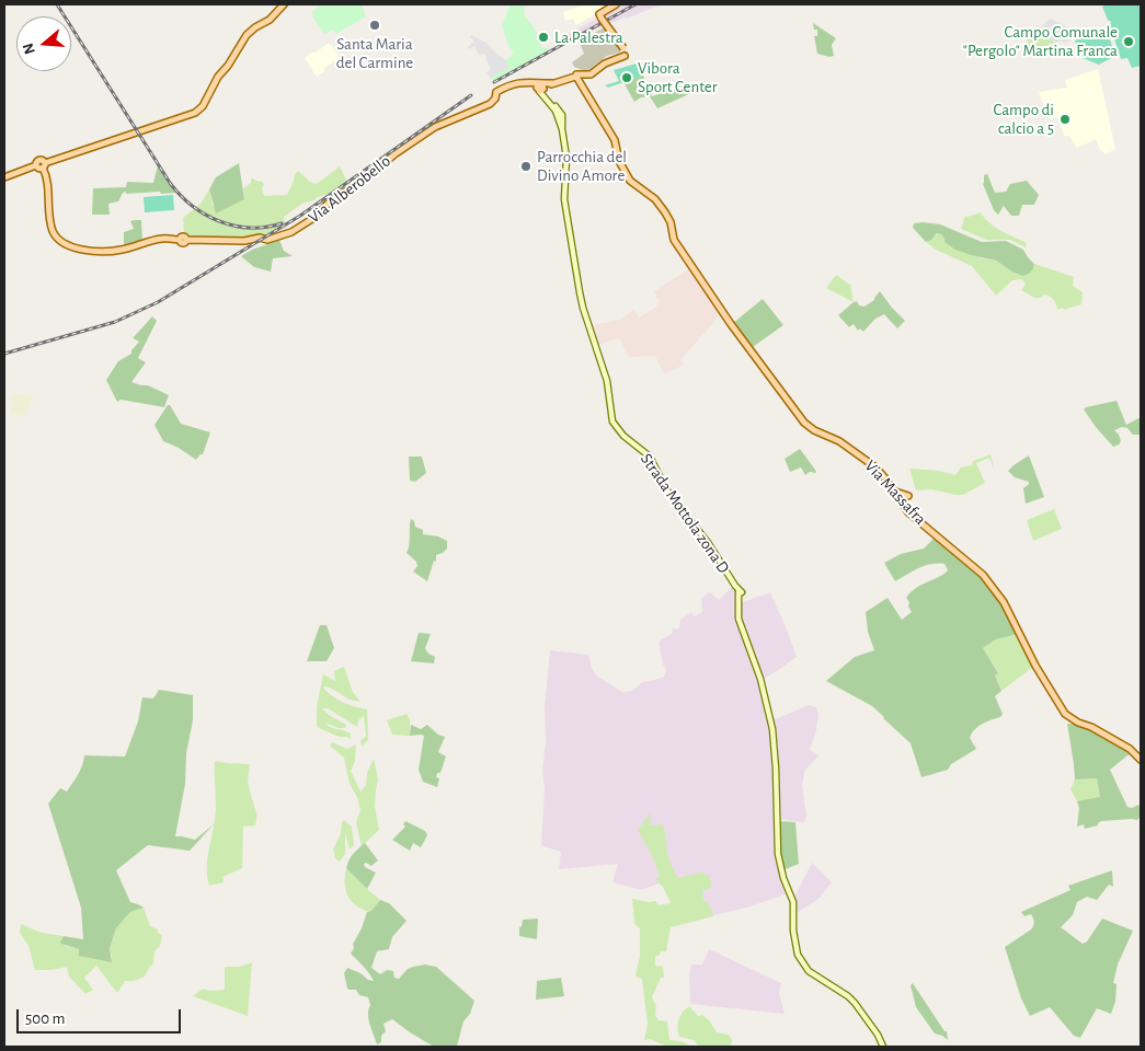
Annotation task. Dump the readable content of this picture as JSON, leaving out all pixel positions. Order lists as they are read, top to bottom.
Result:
{
  "streets": {
    "main road": ["Via Alberobello", "Via Massafra", "Strada Mottola zona D"]
  },
  "crossings": [
    ["Via Alberobello", "Strada Mottola zona D"]
  ],
  "places": [
    "Santa Maria del Carmine",
    "La Palestra",
    "Campo Comunale \"Pergolo\" Martina Franca",
    "Vibora Sport Center",
    "Campo di calcio a 5",
    "Parrocchia del Divino Amore"
  ],
  "scale_bar": "500 m",
  "north": "left"
}
